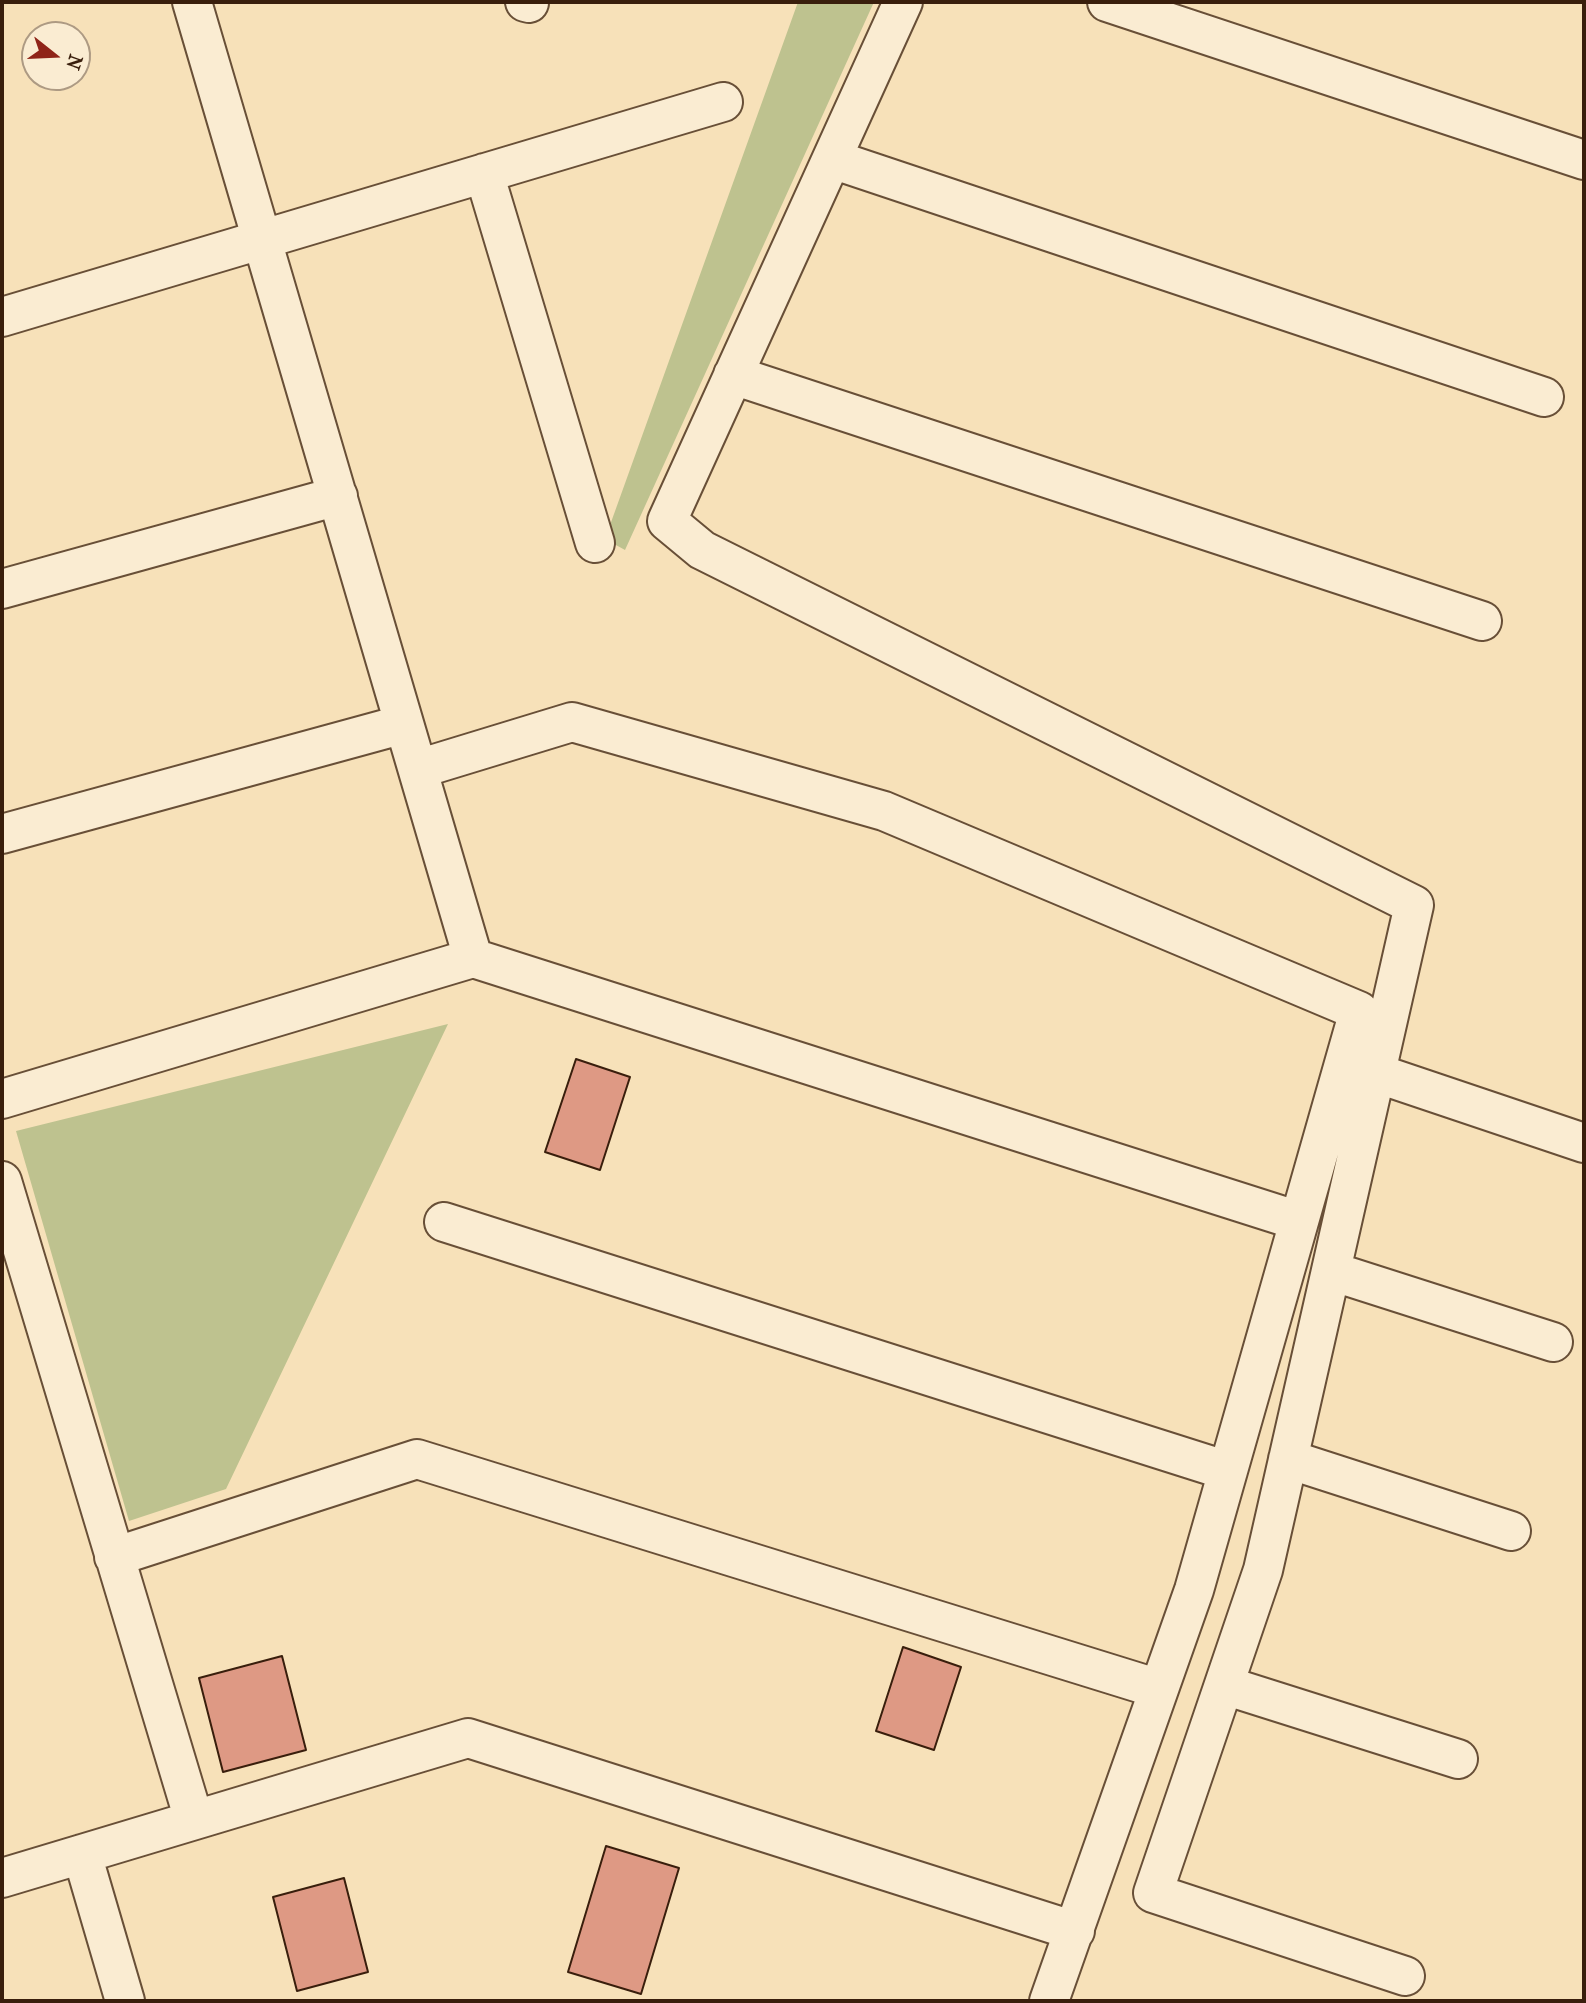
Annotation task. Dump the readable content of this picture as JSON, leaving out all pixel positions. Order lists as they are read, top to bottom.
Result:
{
  "north": "right"
}
